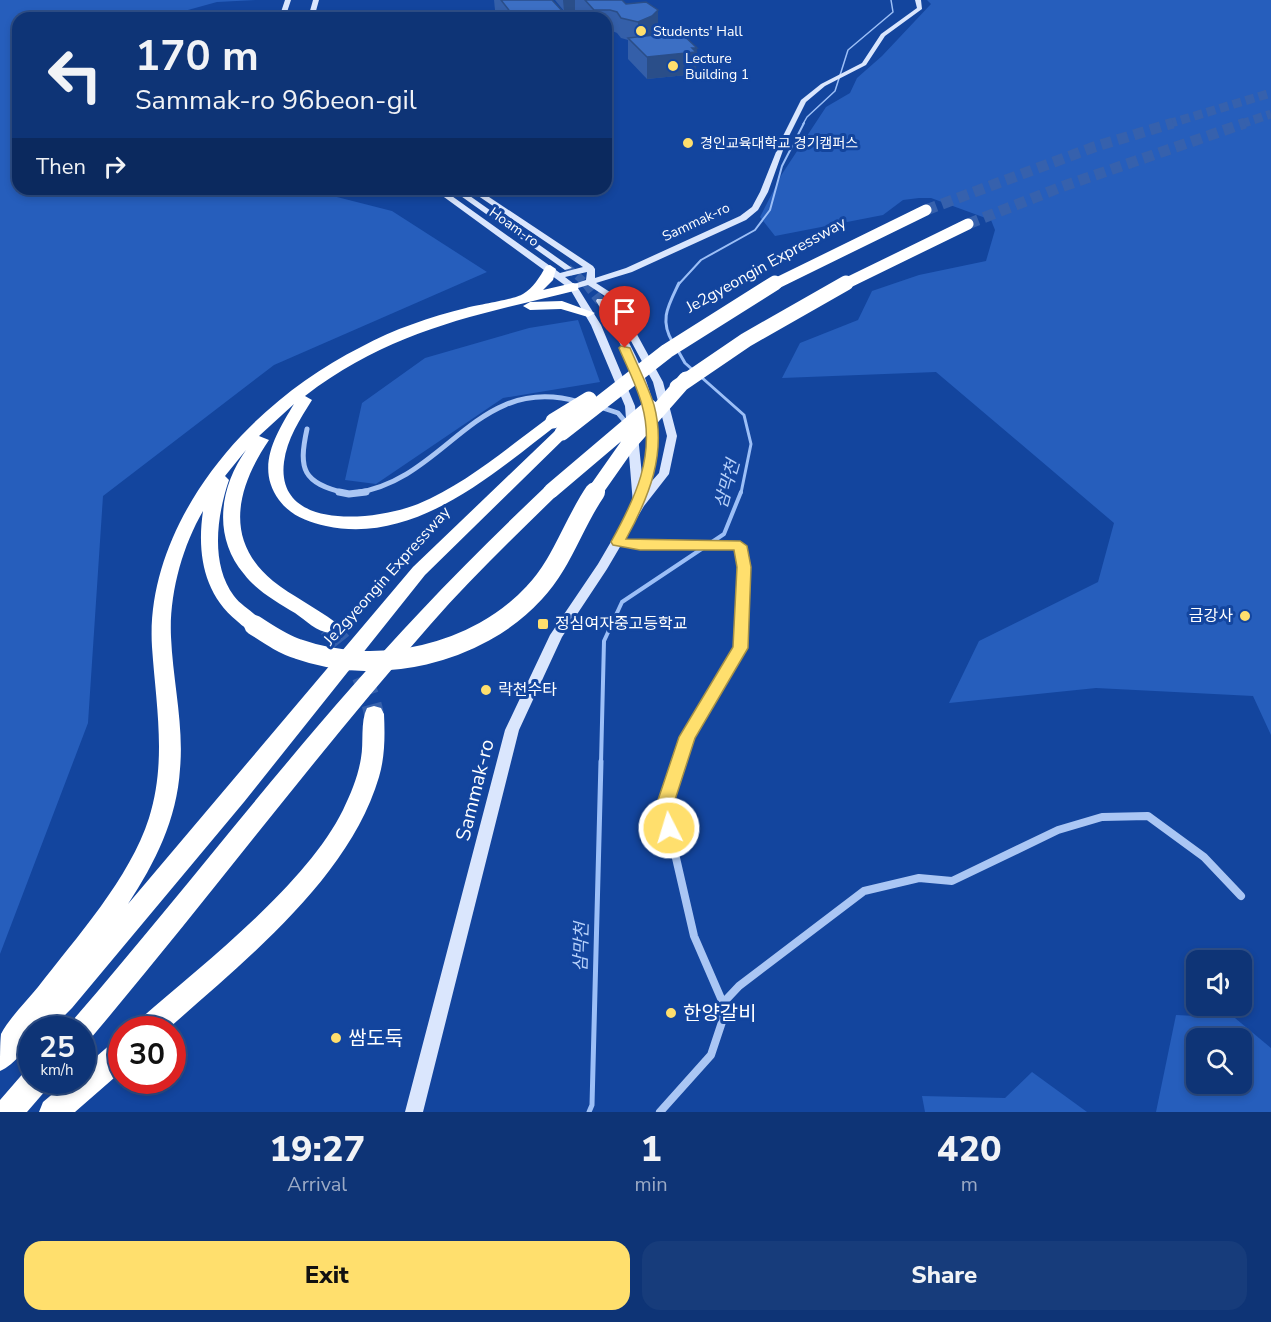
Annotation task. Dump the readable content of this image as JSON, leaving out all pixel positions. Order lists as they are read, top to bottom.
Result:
{
  "streets": {
    "highway": ["Je2gyeongin Expressway"],
    "main road": ["Sammak-ro", "Hoam-ro"]
  },
  "crossings": [
    ["Sammak-ro", "Hoam-ro"]
  ],
  "water": ["삼막천"],
  "places": {
    "other": [
      "Students' Hall",
      "Lecture Building 1",
      "경인교육대학교 경기캠퍼스",
      "금강사",
      "락천수타",
      "한양갈비",
      "쌈도둑"
    ],
    "transit": ["정심여자중고등학교"]
  },
  "page": {
    "turn": ["170 m", "Sammak-ro 96beon-gil"],
    "then": "Then",
    "speed": "25 km/h",
    "limit": "30",
    "eta": [
      "19:27",
      "Arrival",
      "1",
      "min",
      "420",
      "m"
    ],
    "buttons": ["Exit", "Share"]
  }
}
